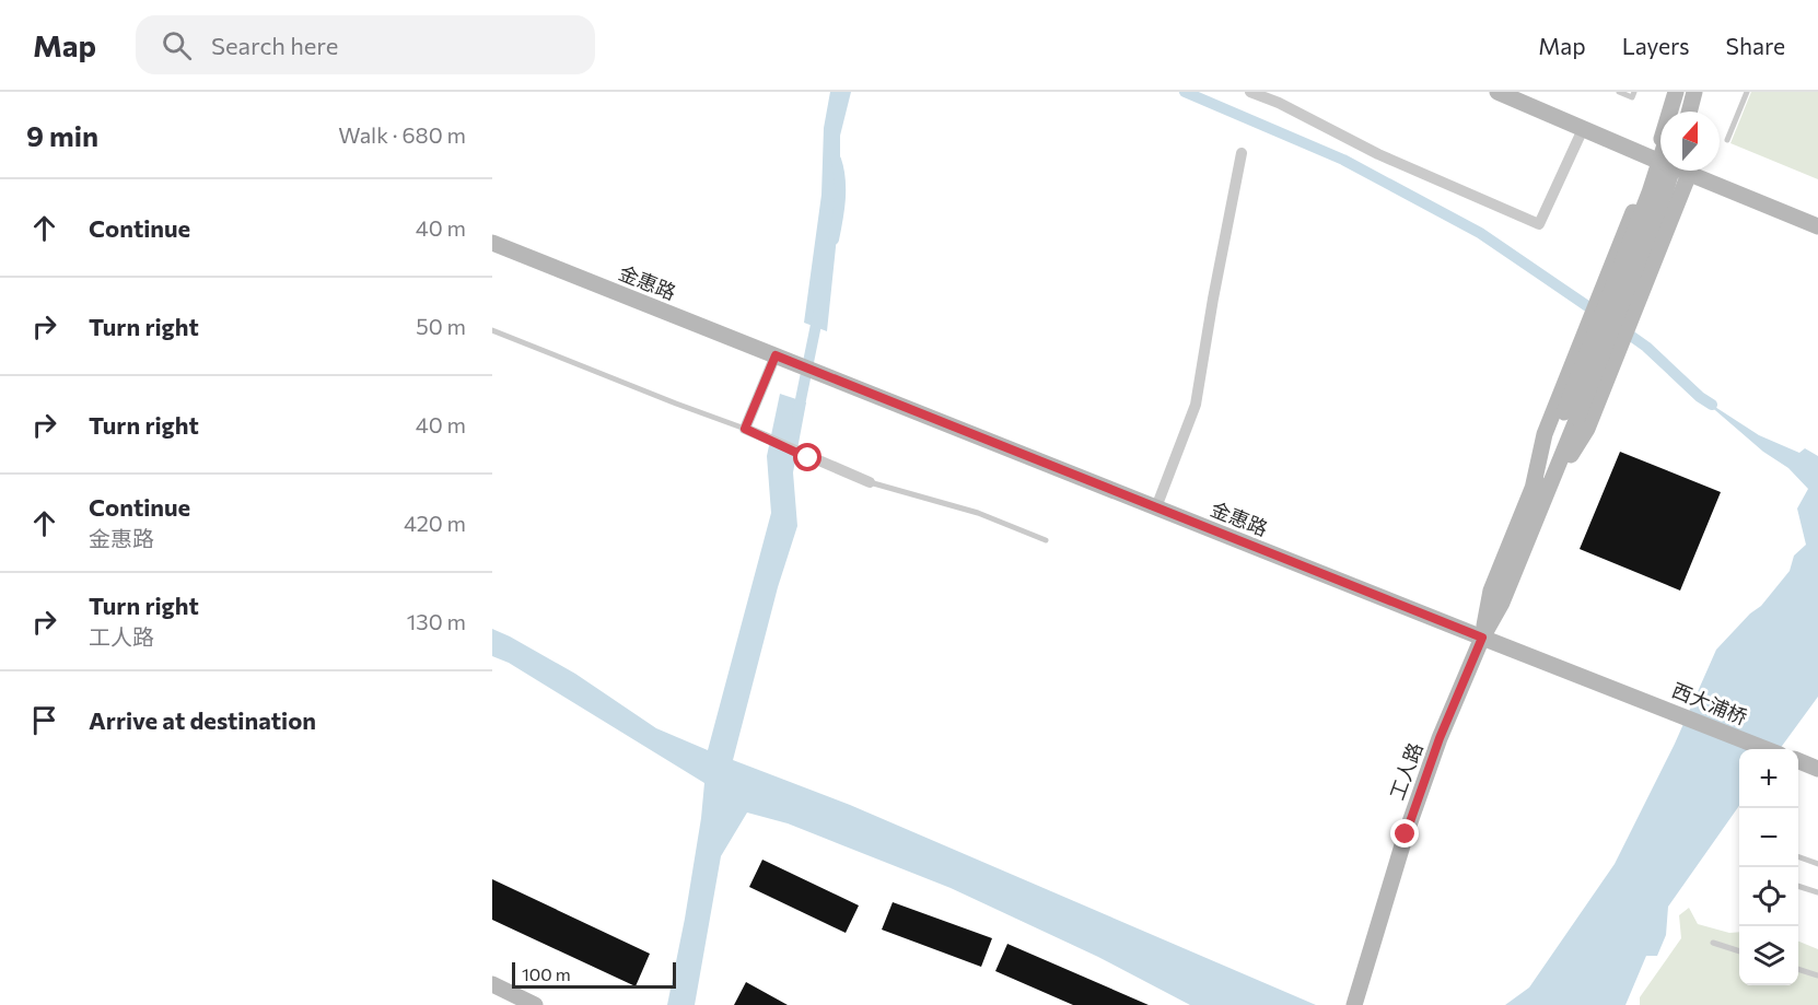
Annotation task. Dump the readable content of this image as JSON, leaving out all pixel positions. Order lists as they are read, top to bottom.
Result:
{
  "streets": {
    "main road": ["金惠路", "西大浦桥", "工人路"]
  },
  "crossings": [
    ["金惠路", "西大浦桥"],
    ["金惠路", "工人路"]
  ],
  "scale_bar": "100 m",
  "north": "top",
  "page": {
    "header": "Map",
    "search": "Search here",
    "nav": ["Map", "Layers", "Share"],
    "heading": ["9 min", "Walk · 680 m"],
    "list": [
      ["Continue", "40 m"],
      ["Turn right", "50 m"],
      ["Turn right", "40 m"],
      ["Continue", "金惠路", "420 m"],
      ["Turn right", "工人路", "130 m"],
      "Arrive at destination"
    ],
    "map_buttons": ["+", "−"],
    "scale": "100 m"
  }
}
